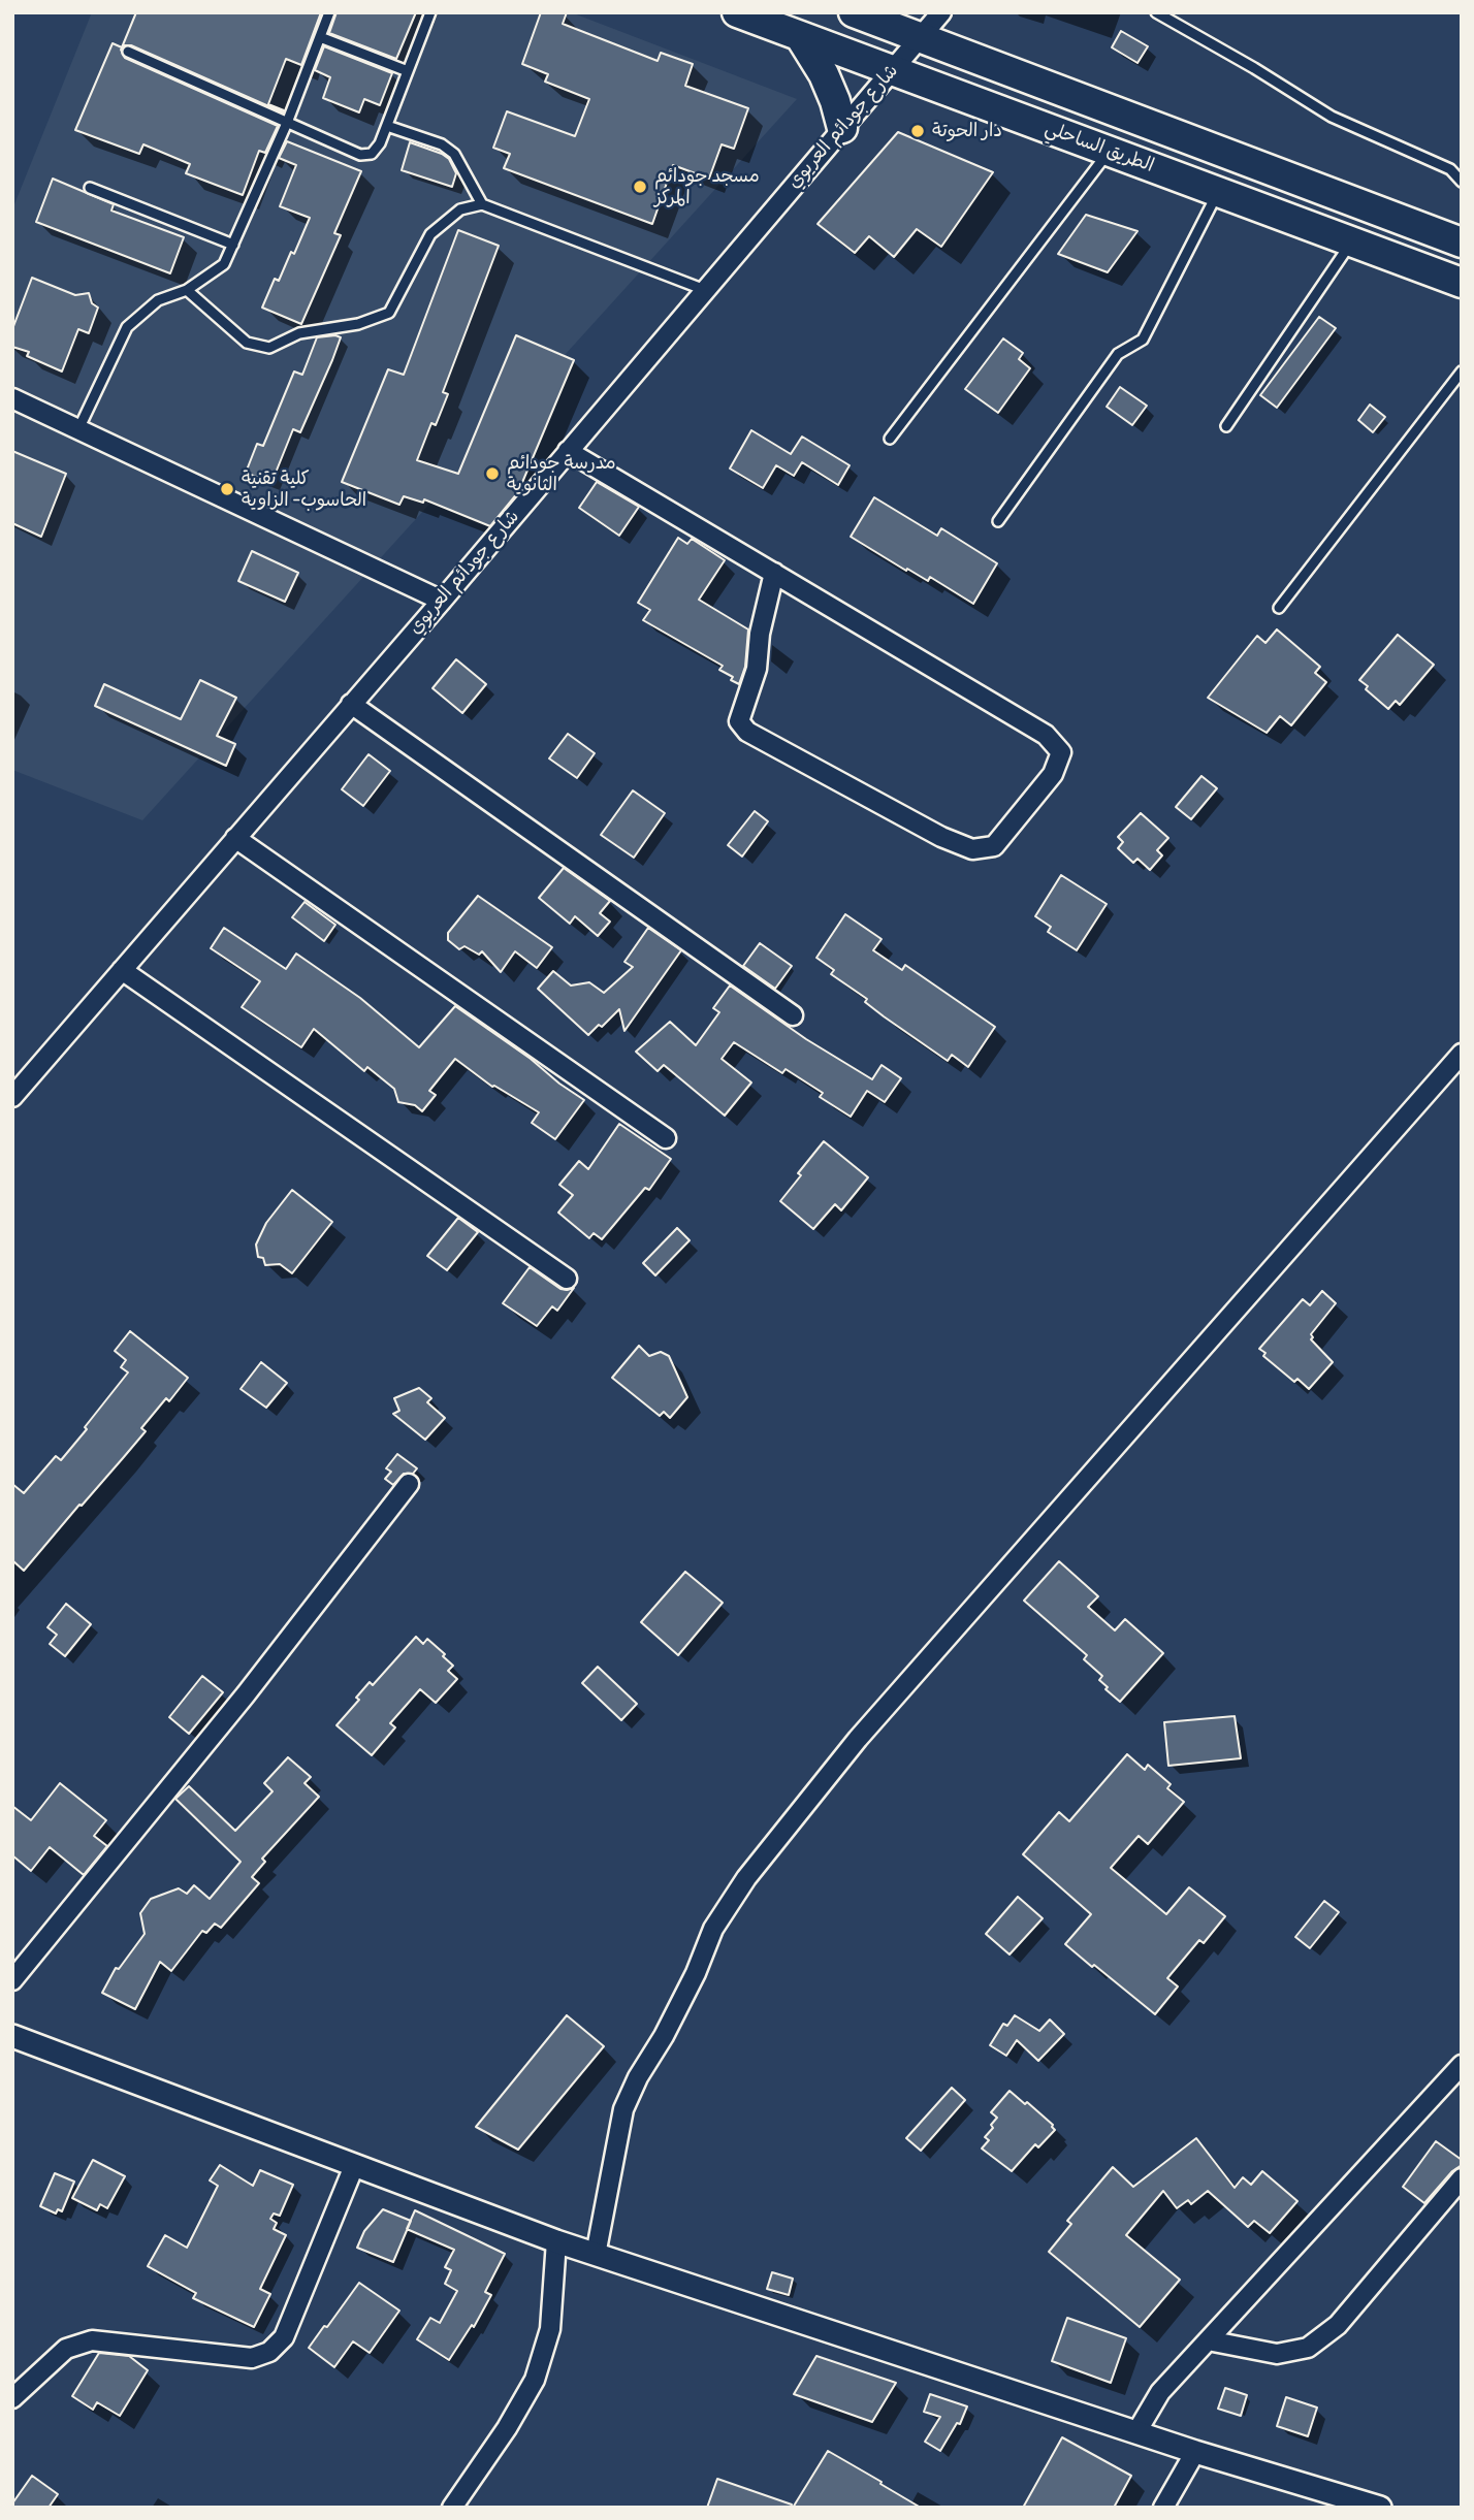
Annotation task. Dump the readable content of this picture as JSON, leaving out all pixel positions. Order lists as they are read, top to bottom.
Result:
{
  "streets": {
    "highway": ["الطريق الساحلي"],
    "street": ["شارع جودائم العريوي"]
  },
  "crossings": [
    ["شارع جودائم العريوي", "الطريق الساحلي"]
  ],
  "places": [
    "دار الحوتة",
    "مسجد جودائم المركز",
    "مدرسة جودائم الثانوية",
    "كلية تقنية الحاسوب- الزاوية"
  ]
}
